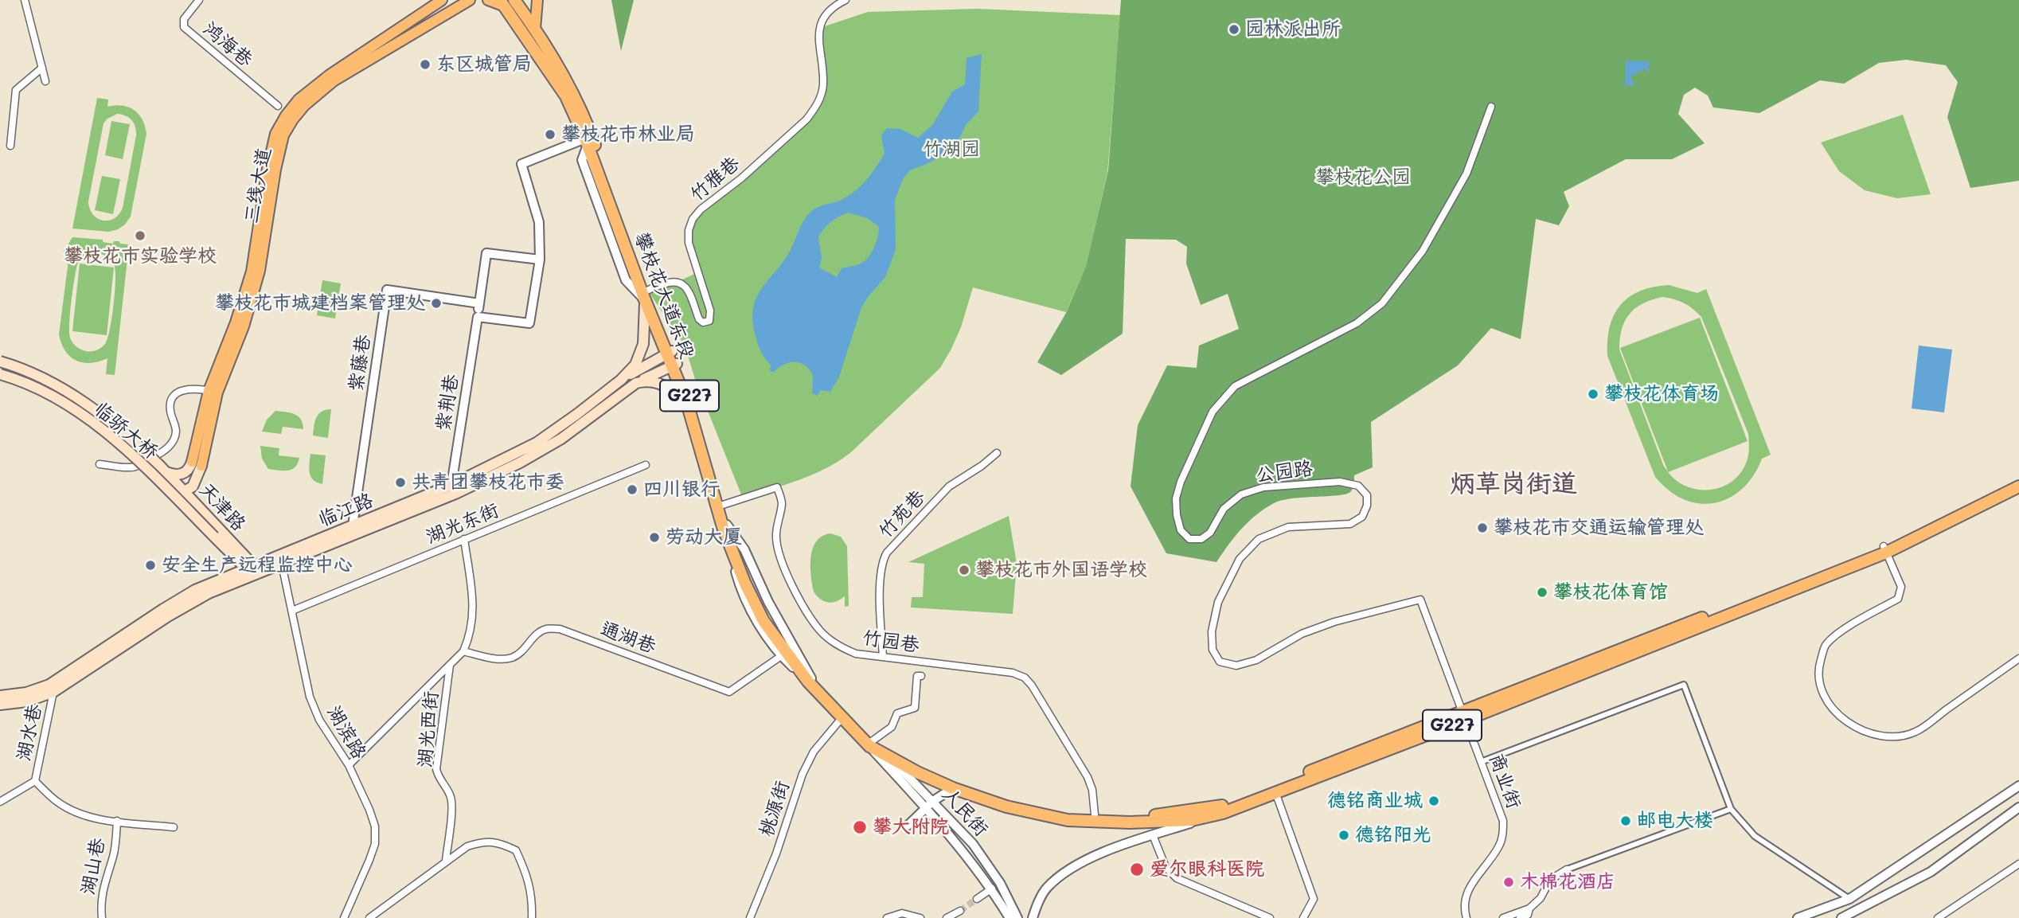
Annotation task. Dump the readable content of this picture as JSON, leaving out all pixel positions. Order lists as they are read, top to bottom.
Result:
{
  "streets": {
    "highway": ["攀枝花大道东段", "G227"],
    "main road": [
      "三线大道",
      "临骄大桥",
      "天津路",
      "临江路"
    ],
    "street": [
      "鸿海巷",
      "竹雅巷",
      "紫藤巷",
      "紫荆巷",
      "公园路",
      "竹苑巷",
      "湖光东街",
      "通湖巷",
      "竹园巷",
      "湖光西街",
      "湖水巷",
      "湖滨路",
      "商业街",
      "桃源街",
      "人民街",
      "湖山巷"
    ]
  },
  "crossings": [
    ["竹雅巷", "攀枝花大道东段"],
    ["竹雅巷", "临江路"],
    ["攀枝花大道东段", "G227"],
    ["攀枝花大道东段", "临江路"],
    ["攀枝花大道东段", "竹园巷"],
    ["攀枝花大道东段", "桃源街"],
    ["攀枝花大道东段", "人民街"],
    ["紫藤巷", "紫荆巷"],
    ["紫藤巷", "临江路"],
    ["G227", "公园路"],
    ["G227", "通湖巷"],
    ["G227", "竹园巷"],
    ["G227", "商业街"],
    ["G227", "人民街"],
    ["紫荆巷", "临江路"],
    ["临骄大桥", "天津路"],
    ["临骄大桥", "临江路"],
    ["公园路", "商业街"],
    ["天津路", "临江路"],
    ["临江路", "湖水巷"],
    ["临江路", "湖滨路"],
    ["竹苑巷", "竹园巷"],
    ["湖光东街", "湖滨路"],
    ["湖水巷", "湖山巷"]
  ],
  "districts": ["炳草岗街道"],
  "parks": ["竹湖园", "攀枝花公园"],
  "places": [
    "园林派出所",
    "东区城管局",
    "攀枝花市林业局",
    "攀枝花市实验学校",
    "攀枝花市城建档案管理处",
    "攀枝花体育场",
    "共青团攀枝花市委",
    "四川银行",
    "攀枝花市交通运输管理处",
    "劳动大厦",
    "安全生产远程监控中心",
    "攀枝花市外国语学校",
    "攀枝花体育馆",
    "德铭商业城",
    "邮电大楼",
    "攀大附院",
    "德铭阳光",
    "爱尔眼科医院",
    "木棉花酒店"
  ]
}
